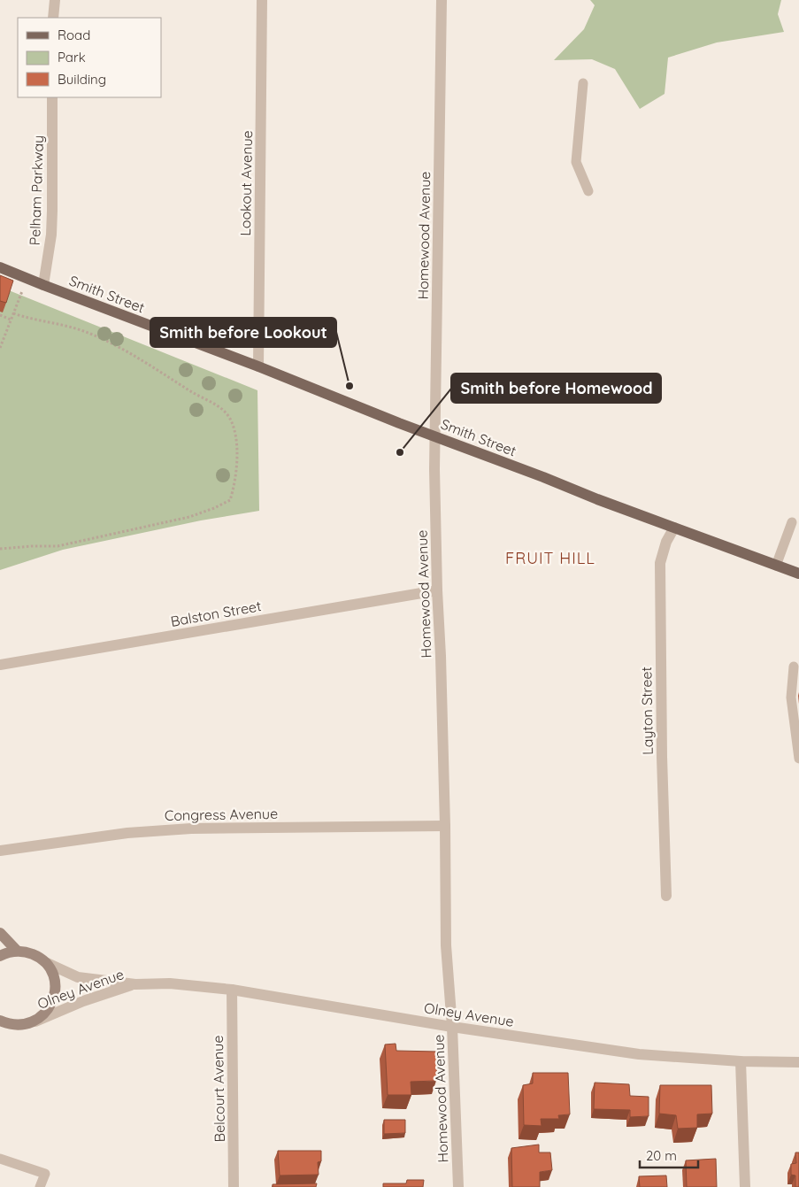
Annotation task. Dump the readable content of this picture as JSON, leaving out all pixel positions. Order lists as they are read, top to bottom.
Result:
{
  "streets": {
    "main road": ["Smith Street"],
    "street": [
      "Lookout Avenue",
      "Pelham Parkway",
      "Homewood Avenue",
      "Balston Street",
      "Layton Street",
      "Congress Avenue",
      "Olney Avenue",
      "Belcourt Avenue"
    ]
  },
  "crossings": [
    ["Lookout Avenue", "Smith Street"],
    ["Pelham Parkway", "Smith Street"],
    ["Homewood Avenue", "Smith Street"],
    ["Homewood Avenue", "Balston Street"],
    ["Homewood Avenue", "Congress Avenue"],
    ["Homewood Avenue", "Olney Avenue"],
    ["Smith Street", "Layton Street"],
    ["Olney Avenue", "Belcourt Avenue"]
  ],
  "districts": ["FRUIT HILL"],
  "places": ["Smith before Lookout", "Smith before Homewood"],
  "legend": ["Road", "Park", "Building"],
  "scale_bar": "20 m"
}
